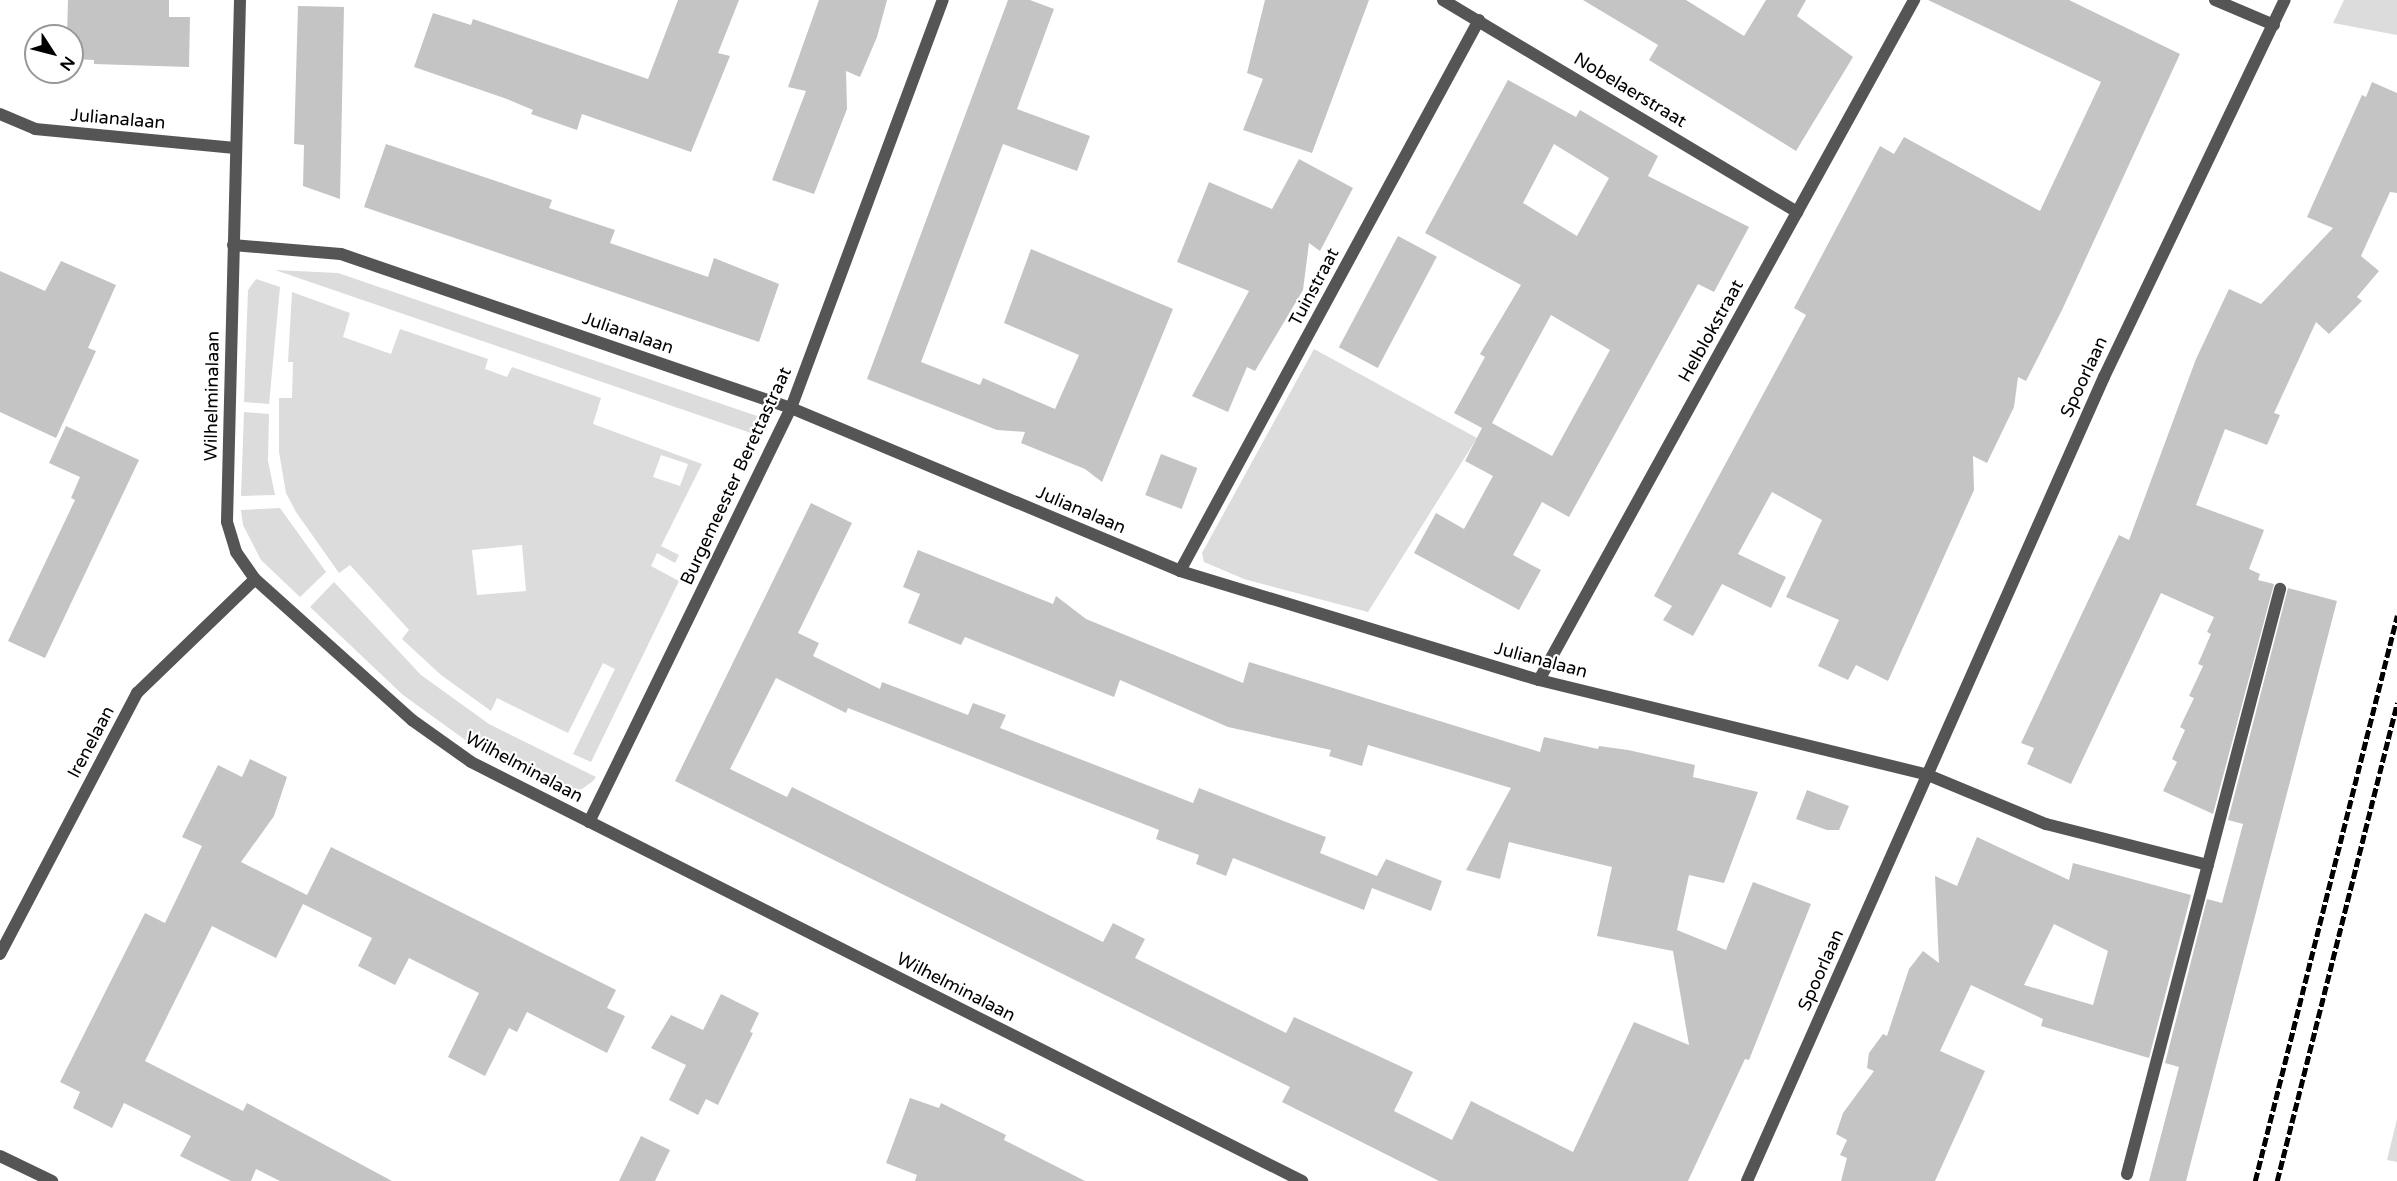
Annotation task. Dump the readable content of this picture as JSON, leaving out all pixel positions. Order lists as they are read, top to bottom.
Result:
{
  "streets": {
    "street": [
      "Nobelaerstraat",
      "Julianalaan",
      "Tuinstraat",
      "Helblokstraat",
      "Spoorlaan",
      "Wilhelminalaan",
      "Burgemeester Berettastraat",
      "Irenelaan"
    ]
  },
  "crossings": [
    ["Nobelaerstraat", "Tuinstraat"],
    ["Nobelaerstraat", "Helblokstraat"],
    ["Julianalaan", "Tuinstraat"],
    ["Julianalaan", "Helblokstraat"],
    ["Julianalaan", "Spoorlaan"],
    ["Julianalaan", "Wilhelminalaan"],
    ["Julianalaan", "Burgemeester Berettastraat"],
    ["Wilhelminalaan", "Burgemeester Berettastraat"],
    ["Wilhelminalaan", "Irenelaan"]
  ],
  "north": "bottom right"
}
